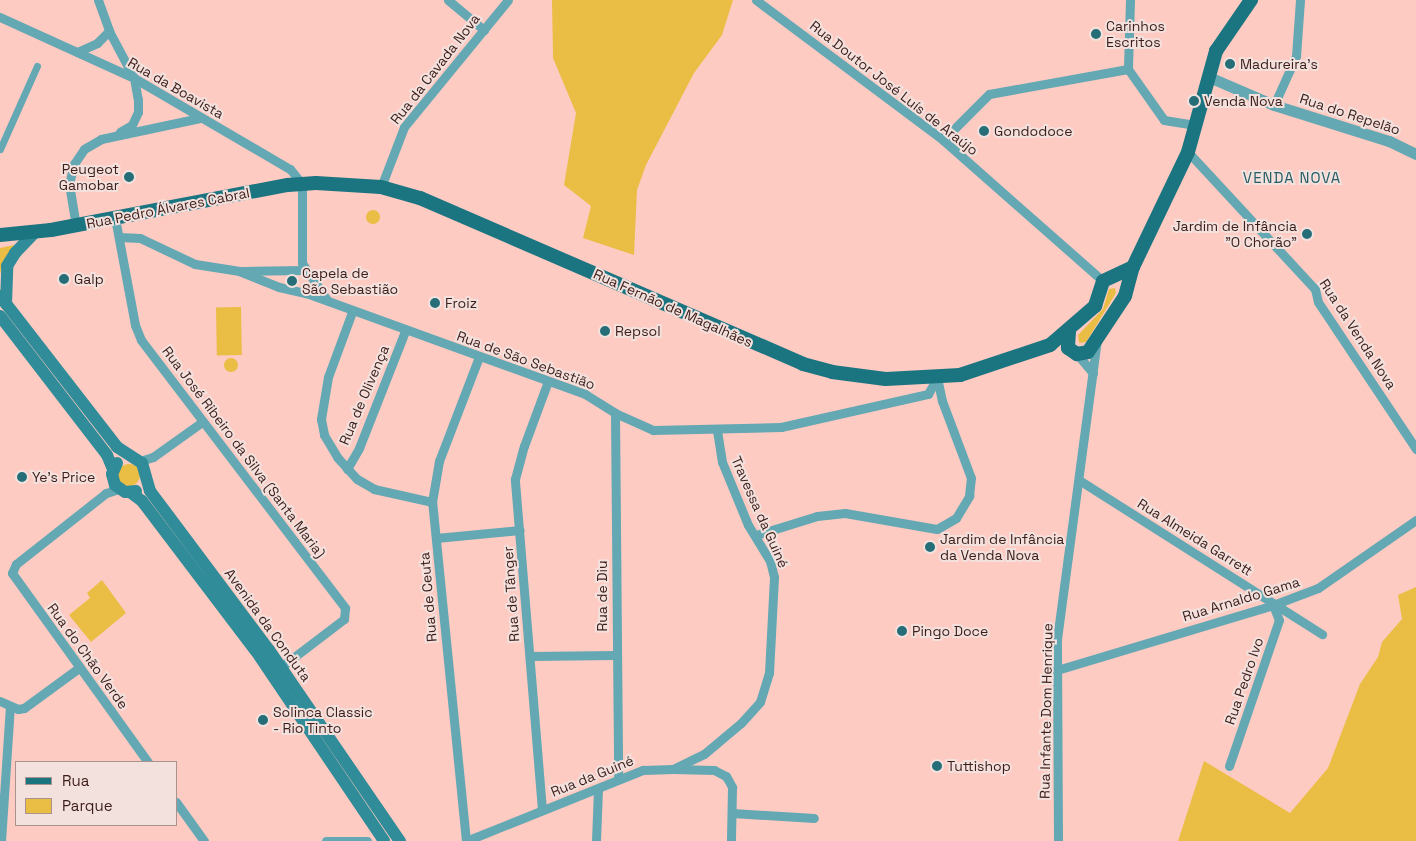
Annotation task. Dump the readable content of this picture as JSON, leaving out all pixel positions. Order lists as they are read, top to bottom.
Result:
{
  "streets": {
    "main road": ["Rua Pedro Álvares Cabral", "Rua Fernão de Magalhães", "Avenida da Conduta"],
    "street": [
      "Rua da Cavada Nova",
      "Rua da Boavista",
      "Rua Doutor José Luís de Araújo",
      "Rua do Repelão",
      "Rua da Venda Nova",
      "Rua de São Sebastião",
      "Rua de Olivença",
      "Rua José Ribeiro da Silva (Santa Maria)",
      "Travessa da Guiné",
      "Rua Almeida Garrett",
      "Rua de Tânger",
      "Rua de Diu",
      "Rua de Ceuta",
      "Rua Arnaldo Gama",
      "Rua do Chão Verde",
      "Rua Pedro Ivo",
      "Rua Infante Dom Henrique",
      "Rua da Guiné"
    ]
  },
  "crossings": [
    ["Rua da Cavada Nova", "Rua Fernão de Magalhães"],
    ["Rua da Boavista", "Rua Pedro Álvares Cabral"],
    ["Rua da Boavista", "Rua Fernão de Magalhães"],
    ["Rua Doutor José Luís de Araújo", "Rua Fernão de Magalhães"],
    ["Rua Pedro Álvares Cabral", "Rua Fernão de Magalhães"],
    ["Rua Pedro Álvares Cabral", "Rua José Ribeiro da Silva (Santa Maria)"],
    ["Rua Fernão de Magalhães", "Rua de São Sebastião"],
    ["Rua de São Sebastião", "Rua de Olivença"],
    ["Rua de São Sebastião", "Rua José Ribeiro da Silva (Santa Maria)"],
    ["Rua de São Sebastião", "Travessa da Guiné"],
    ["Rua de São Sebastião", "Rua de Tânger"],
    ["Rua de São Sebastião", "Rua de Diu"],
    ["Rua de São Sebastião", "Rua de Ceuta"],
    ["Rua José Ribeiro da Silva (Santa Maria)", "Avenida da Conduta"],
    ["Travessa da Guiné", "Rua da Guiné"],
    ["Rua Almeida Garrett", "Rua Arnaldo Gama"],
    ["Rua Almeida Garrett", "Rua Pedro Ivo"],
    ["Rua Almeida Garrett", "Rua Infante Dom Henrique"],
    ["Rua de Tânger", "Rua da Guiné"],
    ["Rua de Diu", "Rua da Guiné"],
    ["Rua de Ceuta", "Rua da Guiné"],
    ["Rua Arnaldo Gama", "Rua Pedro Ivo"],
    ["Rua Arnaldo Gama", "Rua Infante Dom Henrique"],
    ["Avenida da Conduta", "Rua do Chão Verde"]
  ],
  "districts": ["VENDA NOVA"],
  "places": [
    "Carinhos Escritos",
    "Madureira's",
    "Venda Nova",
    "Gondodoce",
    "Peugeot Gamobar",
    "Jardim de Infância \"O Chorão\"",
    "Galp",
    "Capela de São Sebastião",
    "Froiz",
    "Repsol",
    "Ye's Price",
    "Jardim de Infância da Venda Nova",
    "Pingo Doce",
    "Solinca Classic - Rio Tinto",
    "Tuttishop"
  ],
  "legend": ["Rua", "Parque"]
}
